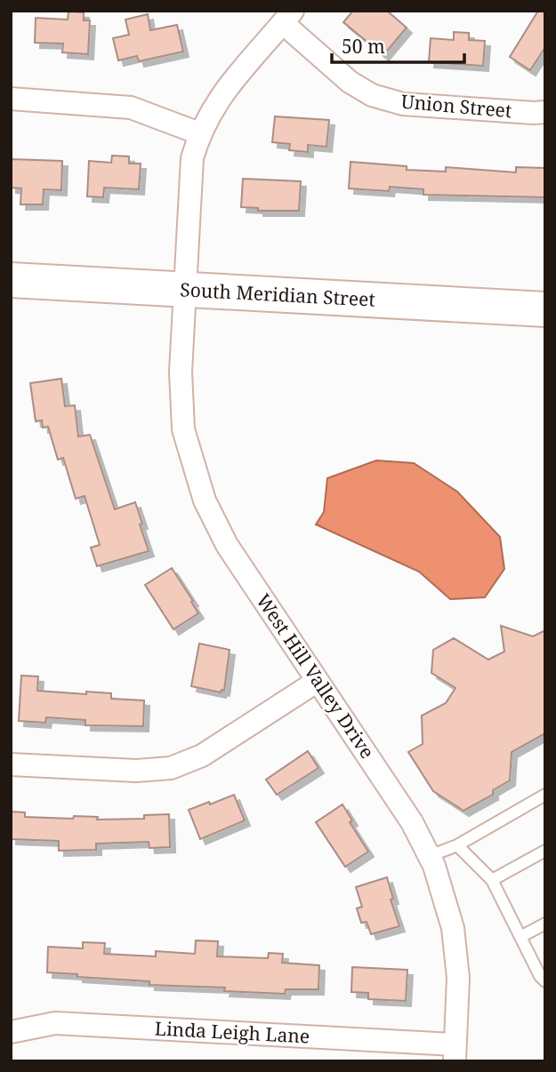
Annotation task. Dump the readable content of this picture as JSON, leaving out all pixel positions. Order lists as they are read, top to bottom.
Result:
{
  "streets": {
    "main road": ["South Meridian Street"],
    "street": ["Union Street", "West Hill Valley Drive", "Linda Leigh Lane"]
  },
  "crossings": [
    ["Union Street", "West Hill Valley Drive"],
    ["South Meridian Street", "West Hill Valley Drive"],
    ["West Hill Valley Drive", "Linda Leigh Lane"]
  ],
  "scale_bar": "50 m"
}
